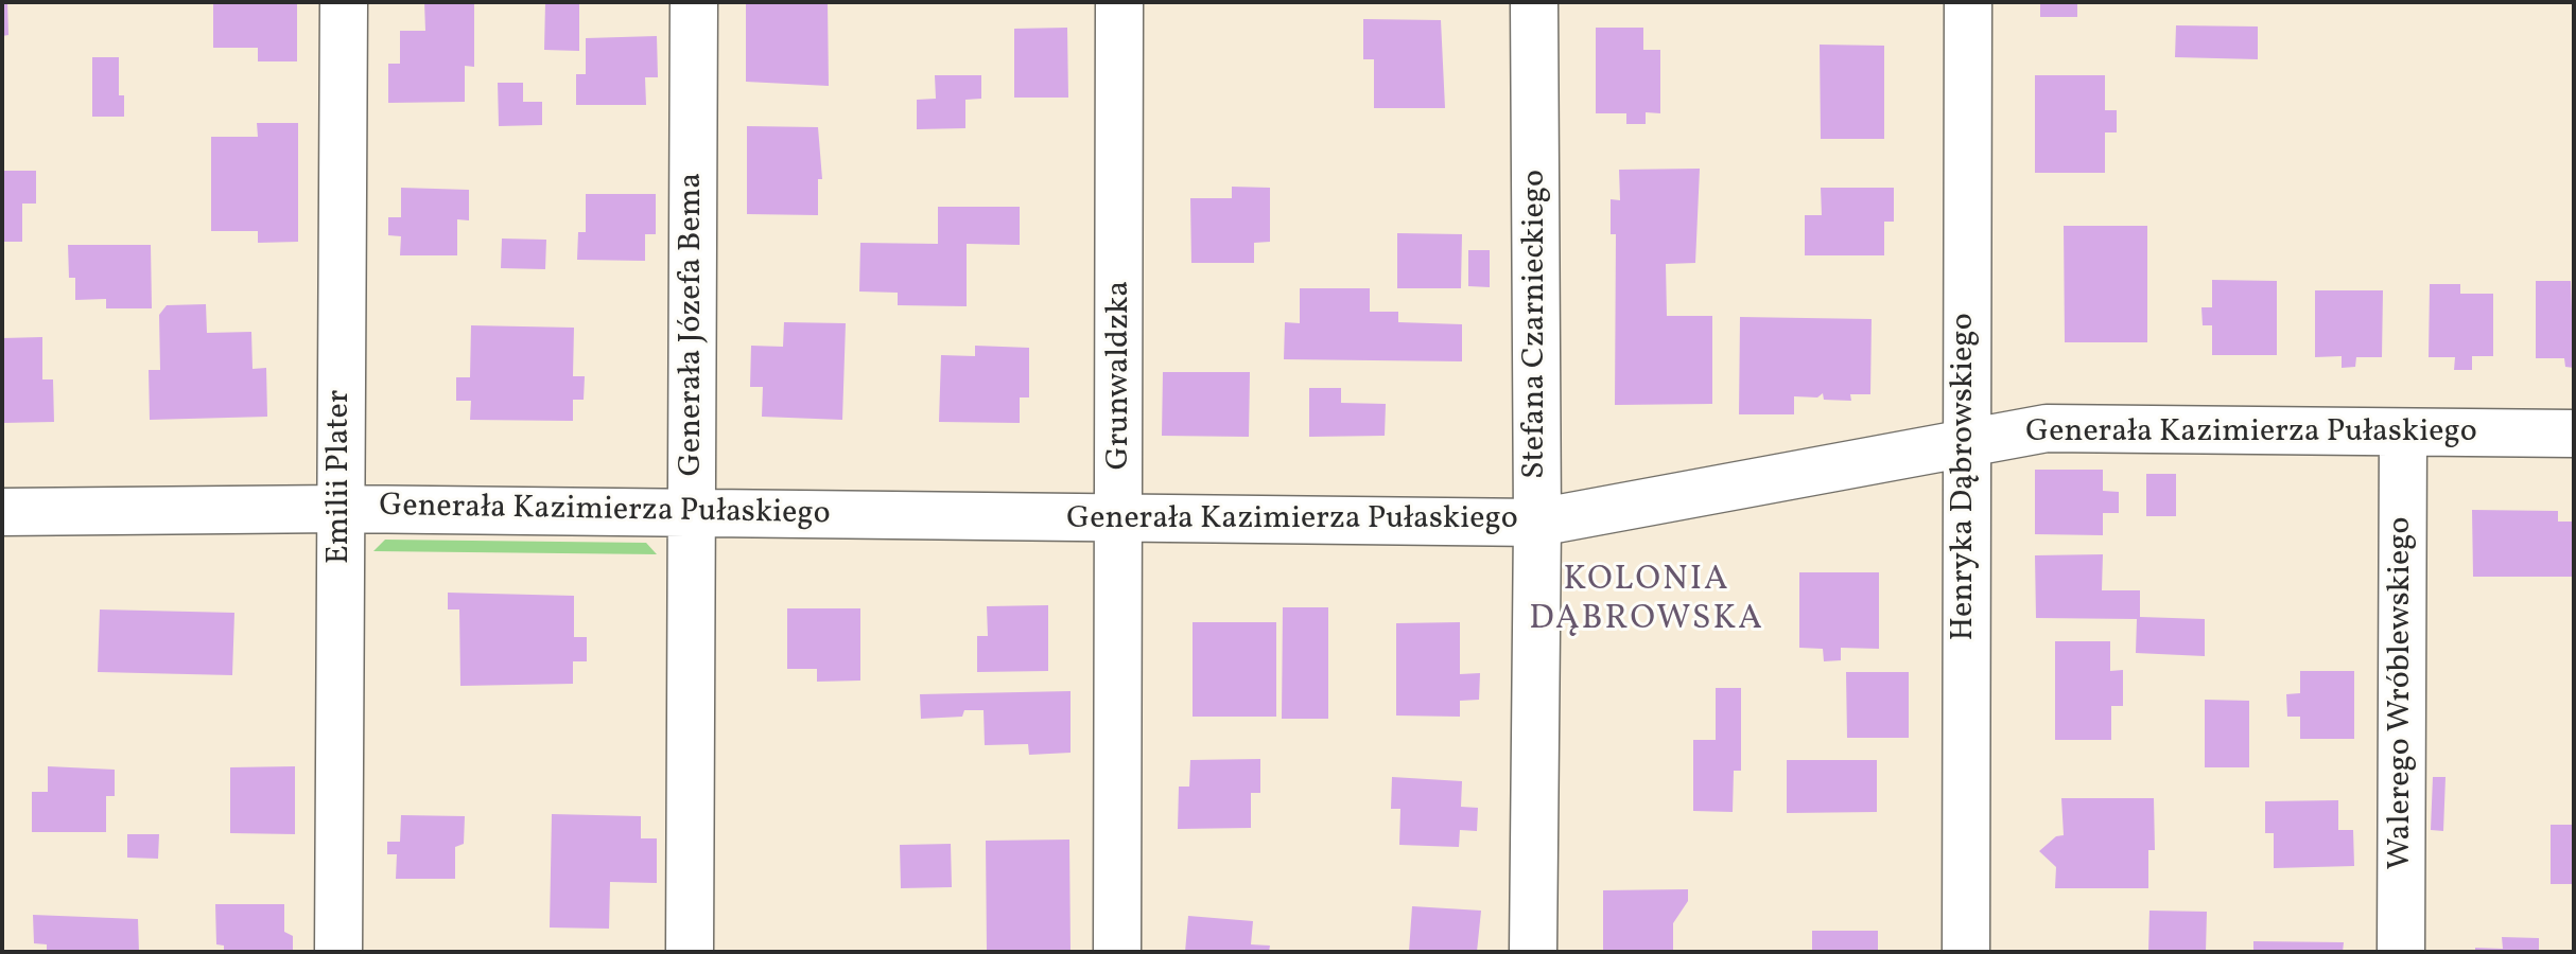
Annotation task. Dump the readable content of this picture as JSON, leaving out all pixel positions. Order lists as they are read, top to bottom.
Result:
{
  "streets": {
    "street": [
      "Generała Józefa Bema",
      "Stefana Czarnieckiego",
      "Grunwaldzka",
      "Generała Kazimierza Pułaskiego",
      "Emilii Plater",
      "Henryka Dąbrowskiego",
      "Walerego Wróblewskiego"
    ]
  },
  "crossings": [
    ["Generała Józefa Bema", "Generała Kazimierza Pułaskiego"],
    ["Stefana Czarnieckiego", "Generała Kazimierza Pułaskiego"],
    ["Grunwaldzka", "Generała Kazimierza Pułaskiego"],
    ["Generała Kazimierza Pułaskiego", "Emilii Plater"],
    ["Generała Kazimierza Pułaskiego", "Henryka Dąbrowskiego"],
    ["Generała Kazimierza Pułaskiego", "Walerego Wróblewskiego"]
  ],
  "districts": ["KOLONIA DĄBROWSKA"]
}
